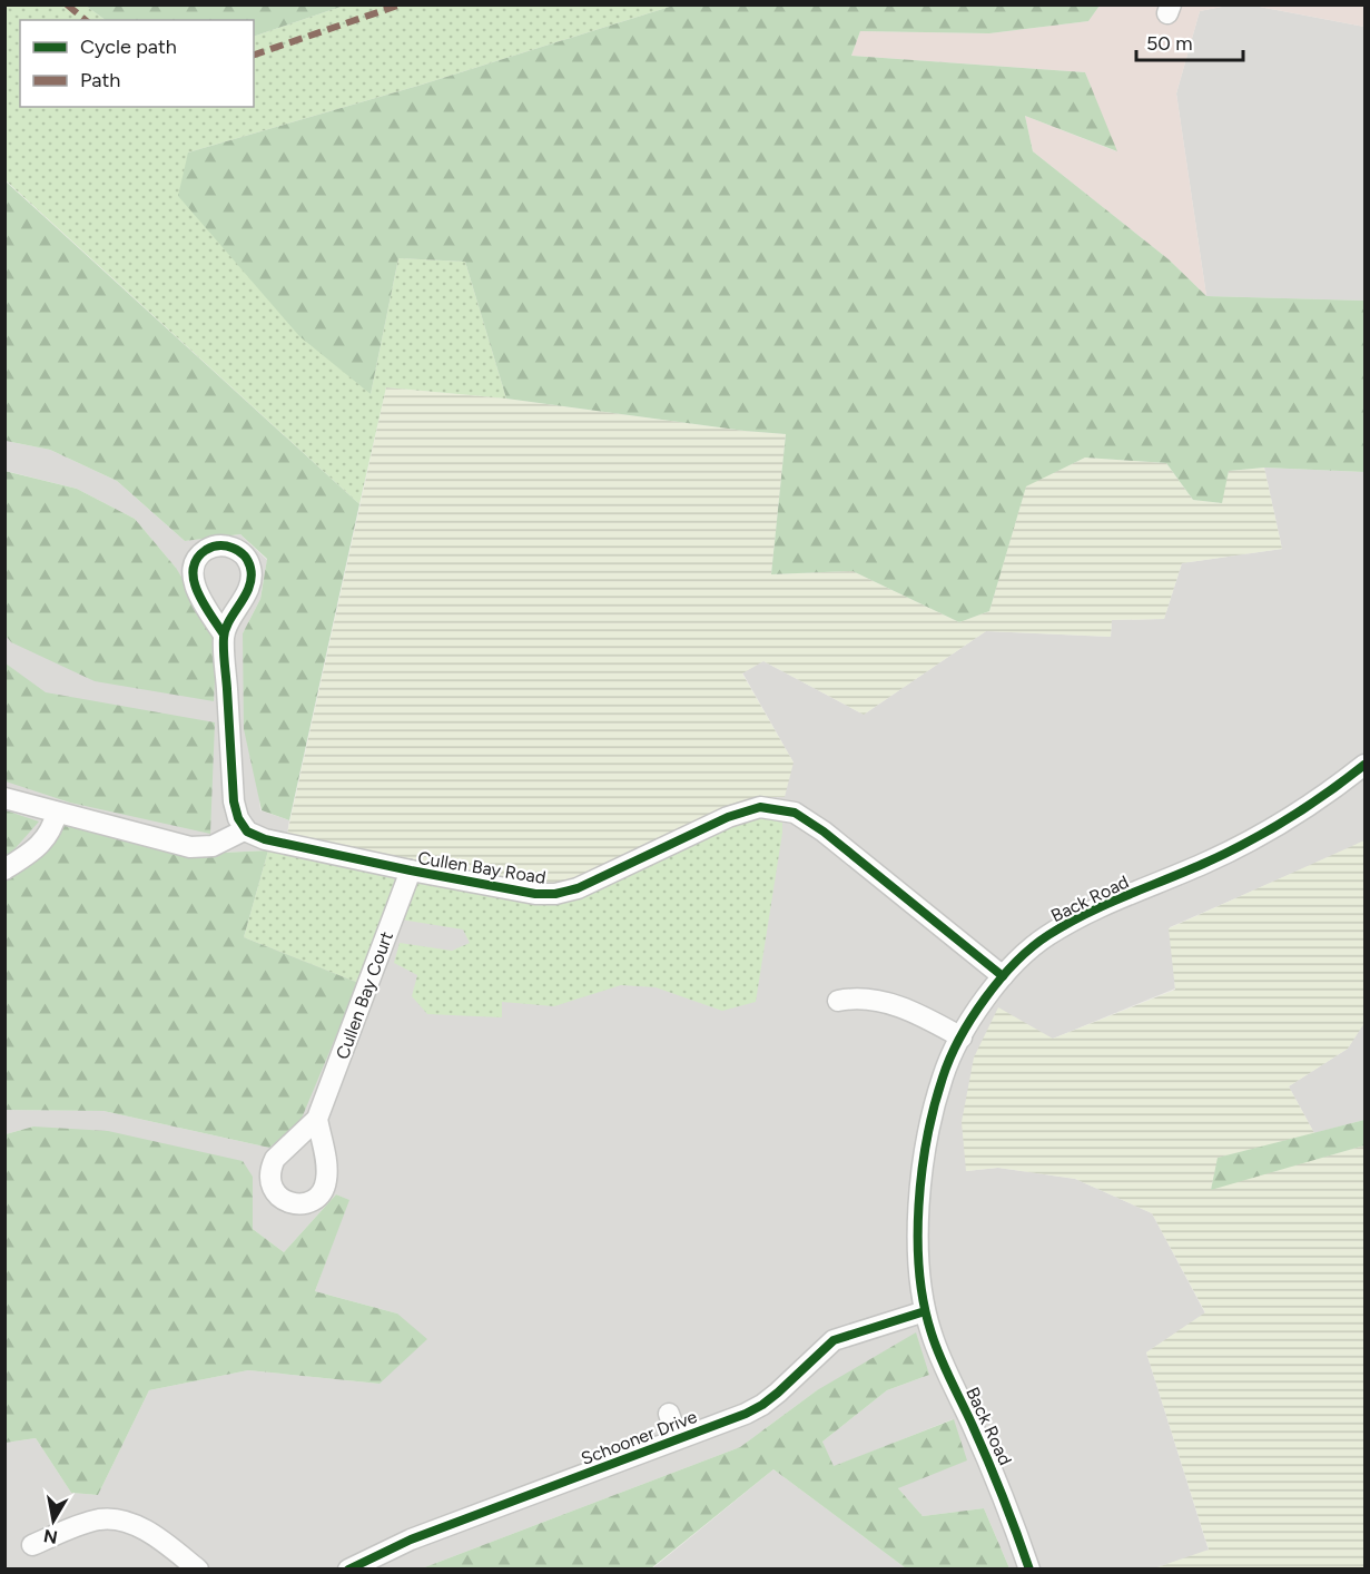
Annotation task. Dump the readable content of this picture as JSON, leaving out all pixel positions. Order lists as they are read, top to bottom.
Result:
{
  "streets": {
    "street": [
      "Cullen Bay Road",
      "Back Road",
      "Cullen Bay Court",
      "Schooner Drive"
    ]
  },
  "crossings": [
    ["Cullen Bay Road", "Back Road"],
    ["Cullen Bay Road", "Cullen Bay Court"],
    ["Back Road", "Schooner Drive"]
  ],
  "legend": ["Cycle path", "Path"],
  "scale_bar": "50 m",
  "north": "bottom"
}
